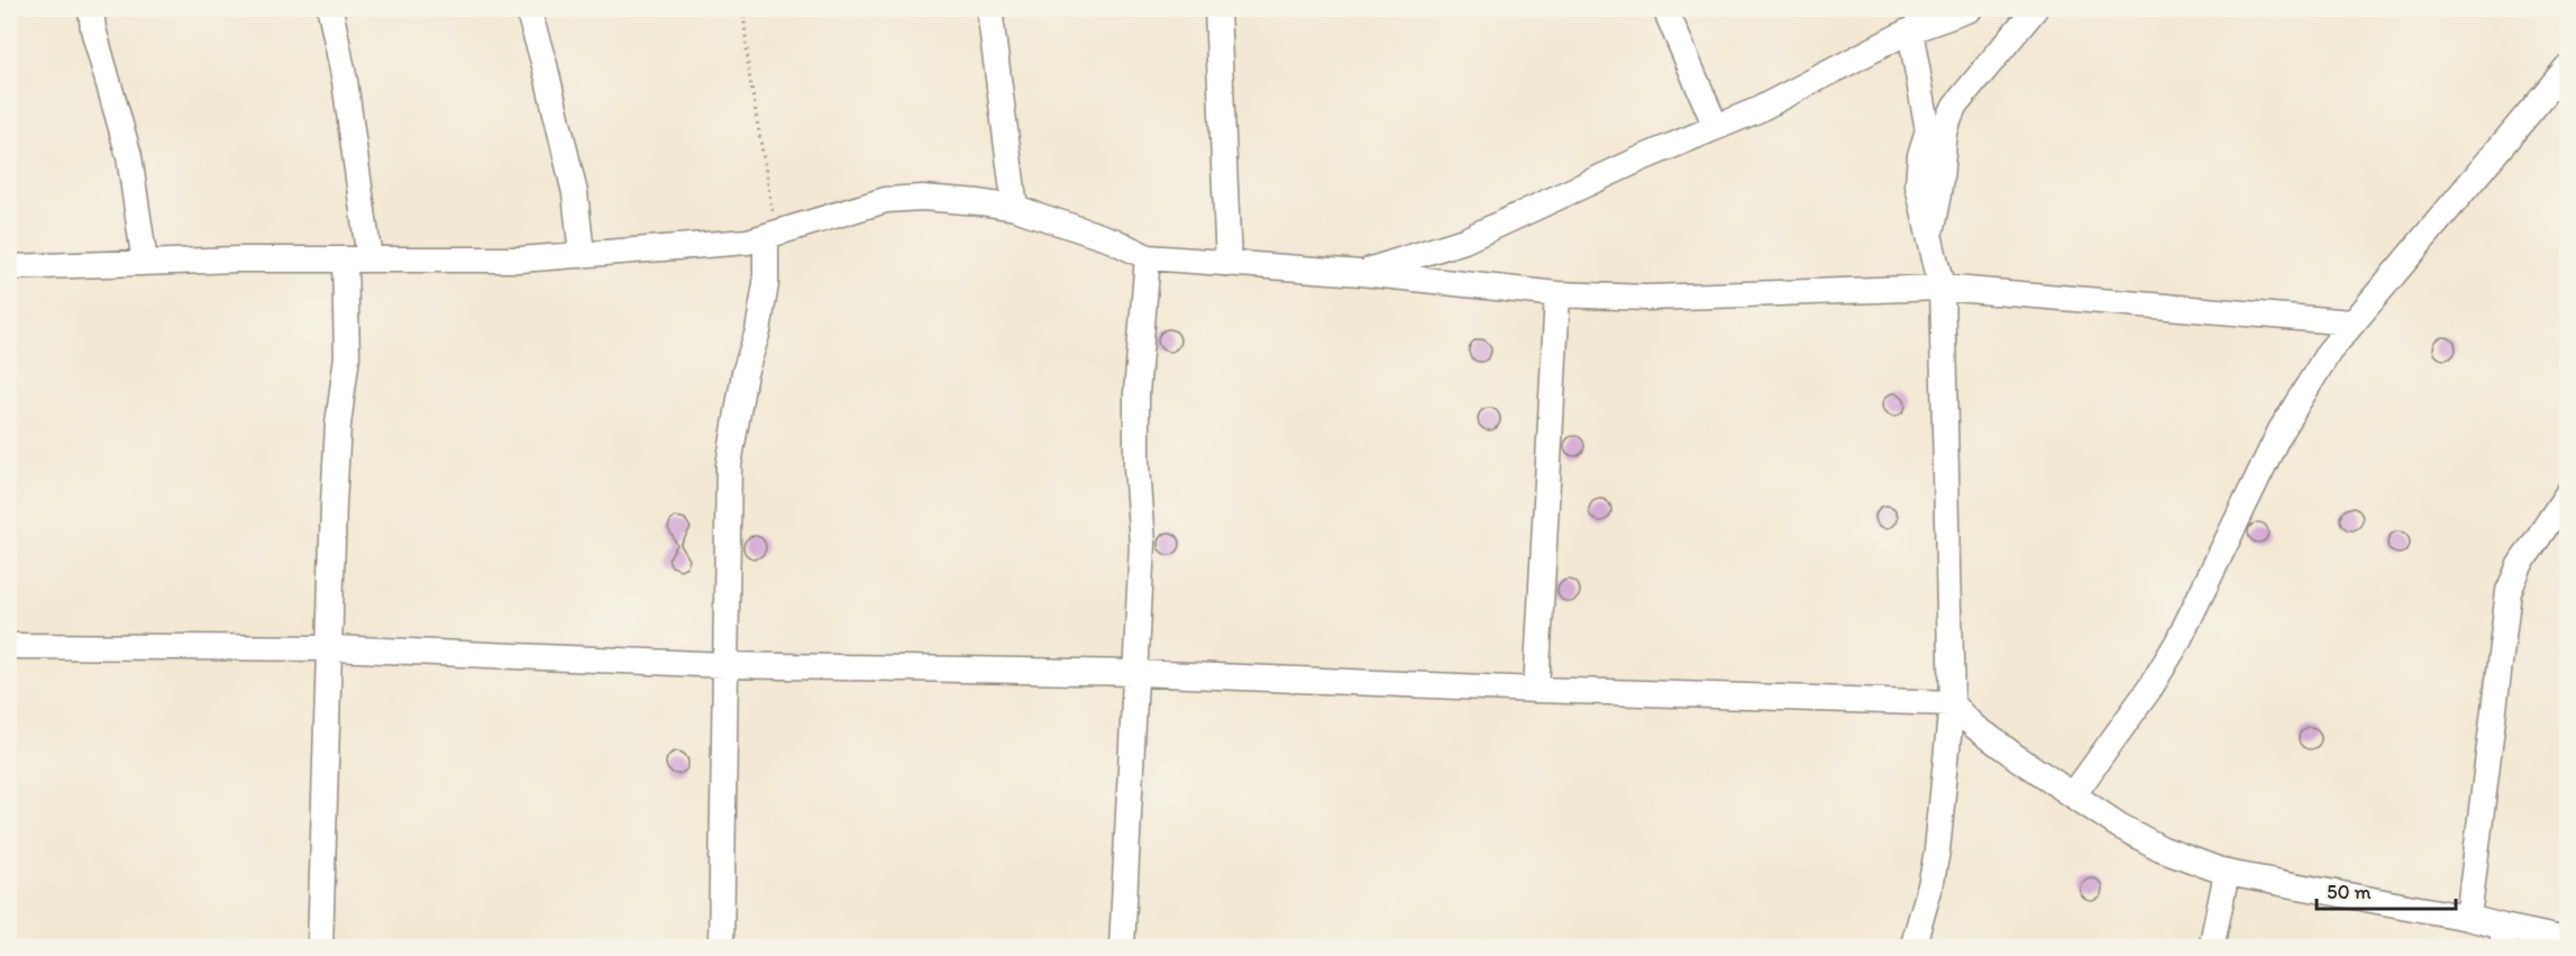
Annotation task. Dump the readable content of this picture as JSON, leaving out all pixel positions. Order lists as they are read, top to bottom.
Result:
{
  "scale_bar": "50 m"
}
